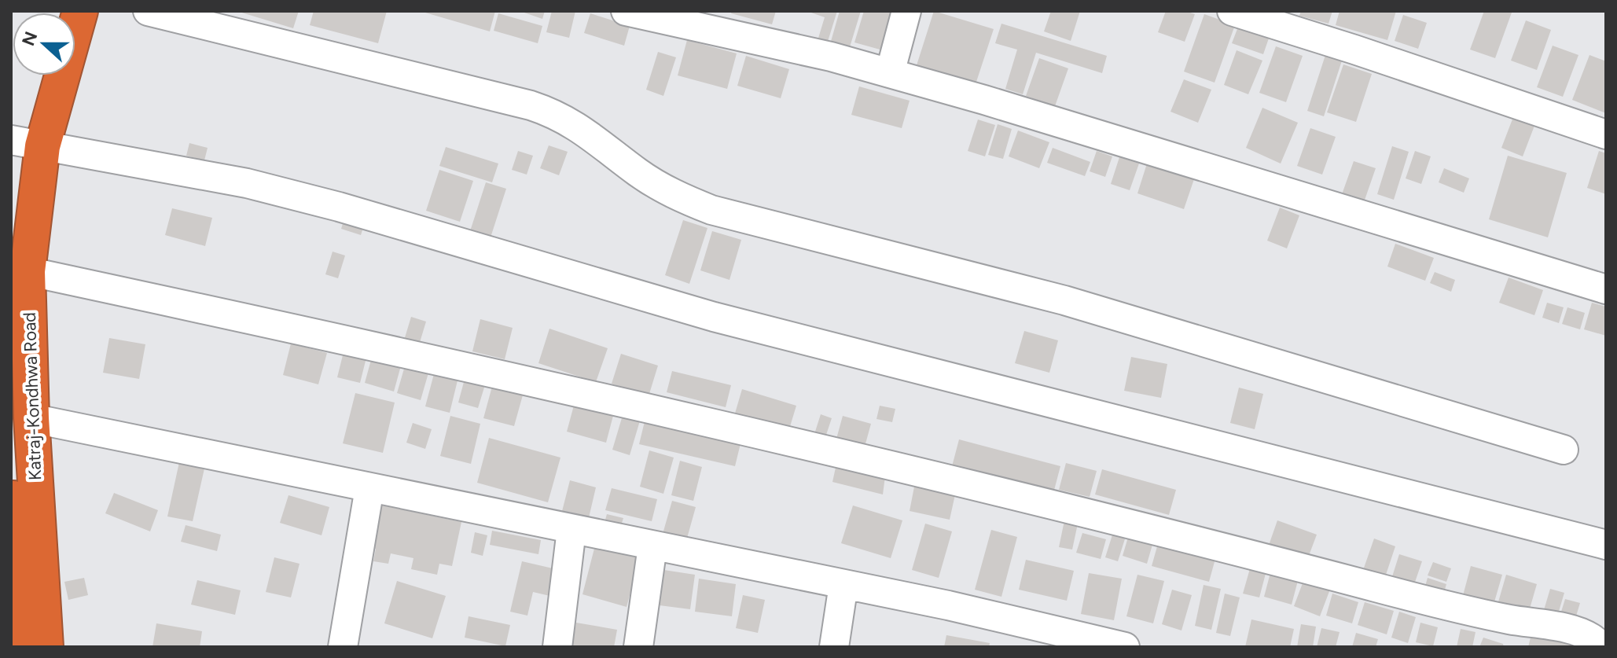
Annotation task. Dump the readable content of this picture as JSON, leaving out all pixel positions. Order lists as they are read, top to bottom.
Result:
{
  "streets": {
    "highway": ["Katraj-Kondhwa Road"]
  },
  "north": "left"
}
